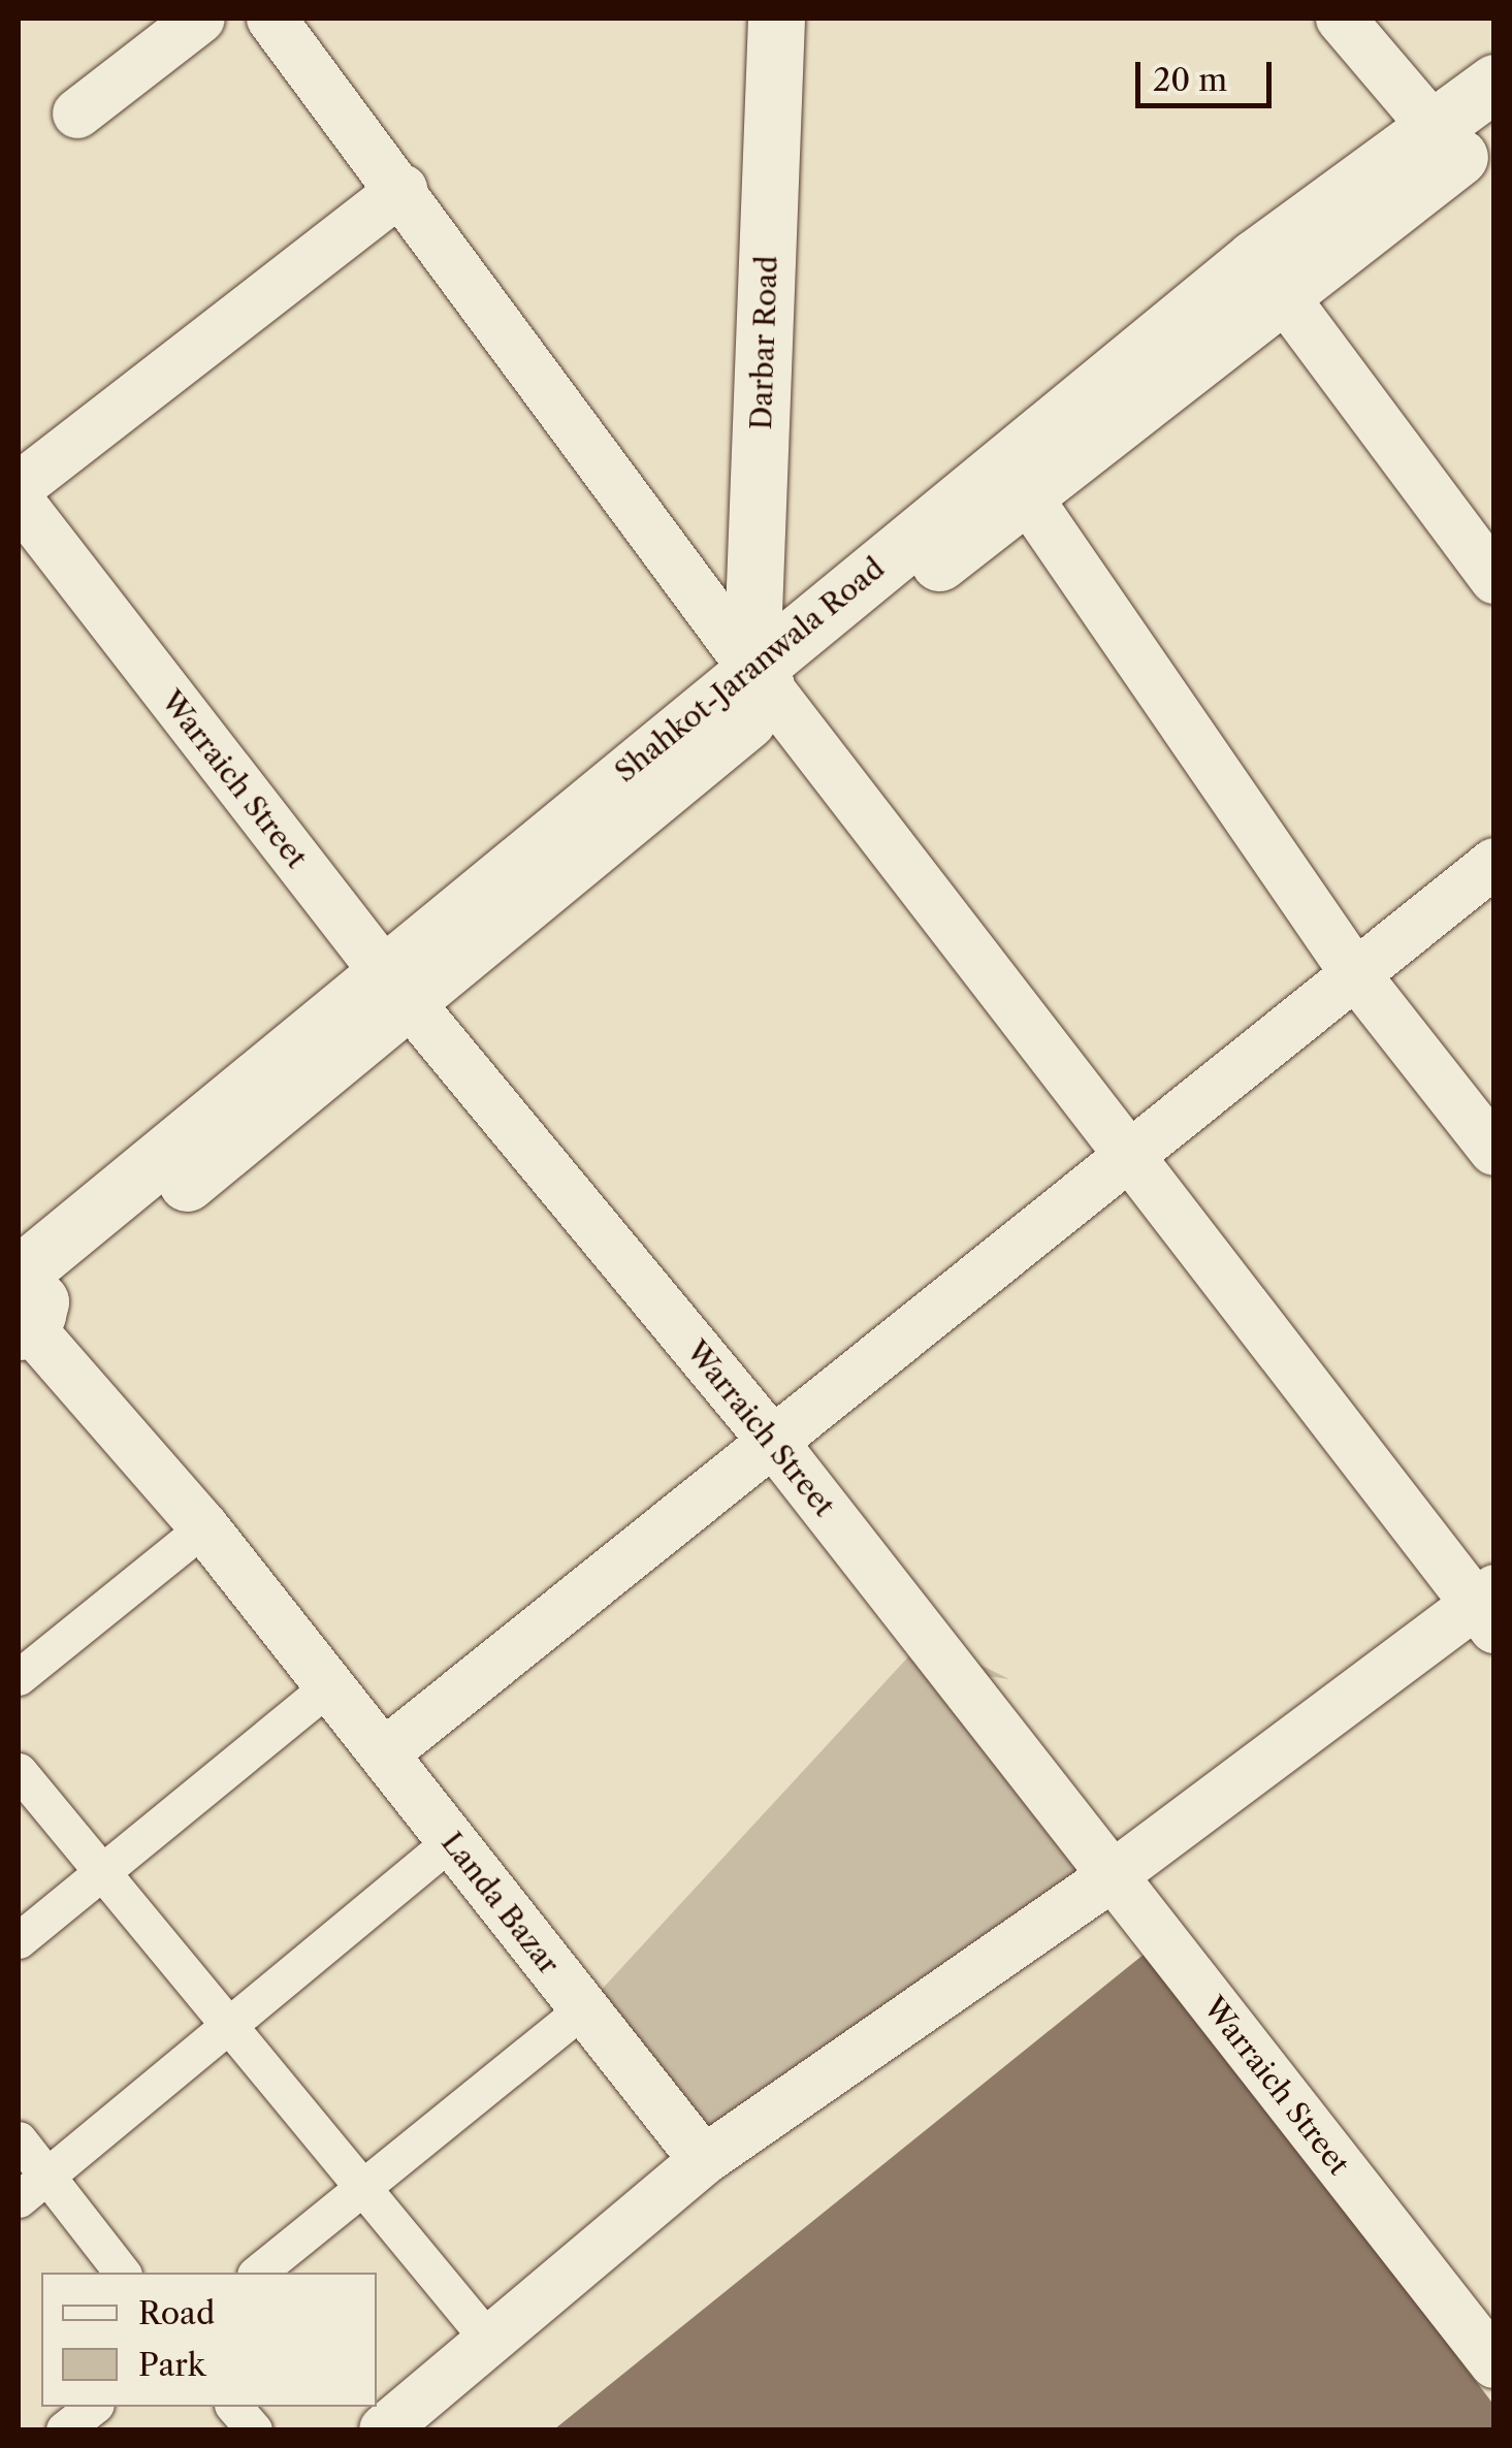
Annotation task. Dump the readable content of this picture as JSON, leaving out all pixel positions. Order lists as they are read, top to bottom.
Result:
{
  "streets": {
    "street": [
      "Darbar Road",
      "Shahkot-Jaranwala Road",
      "Warraich Street",
      "Landa Bazar"
    ]
  },
  "crossings": [
    ["Darbar Road", "Shahkot-Jaranwala Road"],
    ["Shahkot-Jaranwala Road", "Warraich Street"],
    ["Shahkot-Jaranwala Road", "Landa Bazar"]
  ],
  "legend": ["Road", "Park"],
  "scale_bar": "20 m"
}
